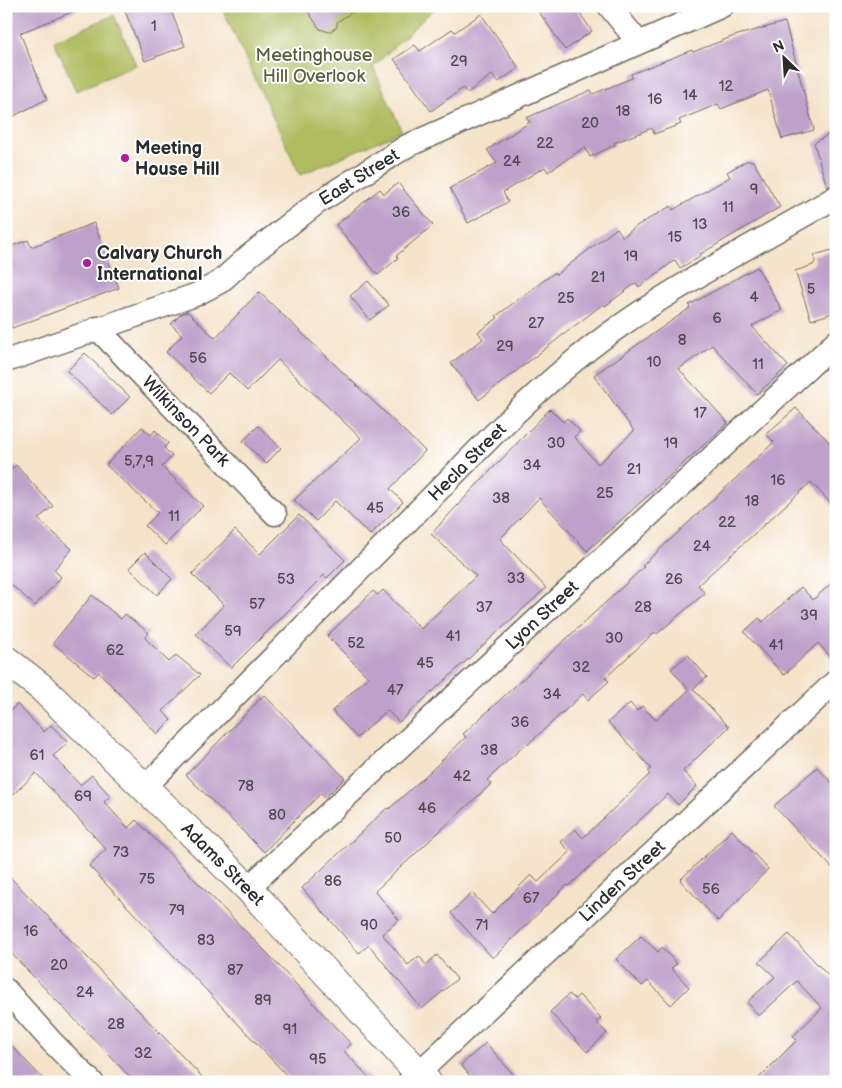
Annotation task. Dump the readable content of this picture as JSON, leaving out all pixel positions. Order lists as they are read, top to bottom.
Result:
{
  "streets": {
    "main road": ["Adams Street"],
    "street": [
      "East Street",
      "Wilkinson Park",
      "Hecla Street",
      "Lyon Street",
      "Linden Street"
    ]
  },
  "crossings": [
    ["East Street", "Wilkinson Park"],
    ["Hecla Street", "Adams Street"],
    ["Lyon Street", "Adams Street"],
    ["Adams Street", "Linden Street"]
  ],
  "parks": ["Meetinghouse Hill Overlook"],
  "places": ["Meeting House Hill", "Calvary Church International"],
  "house_numbers": [
    "1",
    "29",
    "12",
    "14",
    "16",
    "18",
    "20",
    "22",
    "24",
    "9",
    "11",
    "36",
    "13",
    "15",
    "19",
    "21",
    "5",
    "4",
    "25",
    "6",
    "27",
    "8",
    "29",
    "56",
    "10",
    "11",
    "17",
    "30",
    "19",
    "5,7,9",
    "34",
    "21",
    "16",
    "25",
    "38",
    "18",
    "45",
    "11",
    "22",
    "24",
    "33",
    "53",
    "26",
    "57",
    "37",
    "28",
    "39",
    "59",
    "41",
    "30",
    "52",
    "41",
    "62",
    "45",
    "32",
    "47",
    "34",
    "36",
    "38",
    "61",
    "42",
    "78",
    "69",
    "46",
    "80",
    "50",
    "73",
    "75",
    "86",
    "56",
    "67",
    "79",
    "90",
    "71",
    "16",
    "83",
    "20",
    "87",
    "24",
    "89",
    "28",
    "91",
    "32",
    "95"
  ],
  "north": "top left"
}
